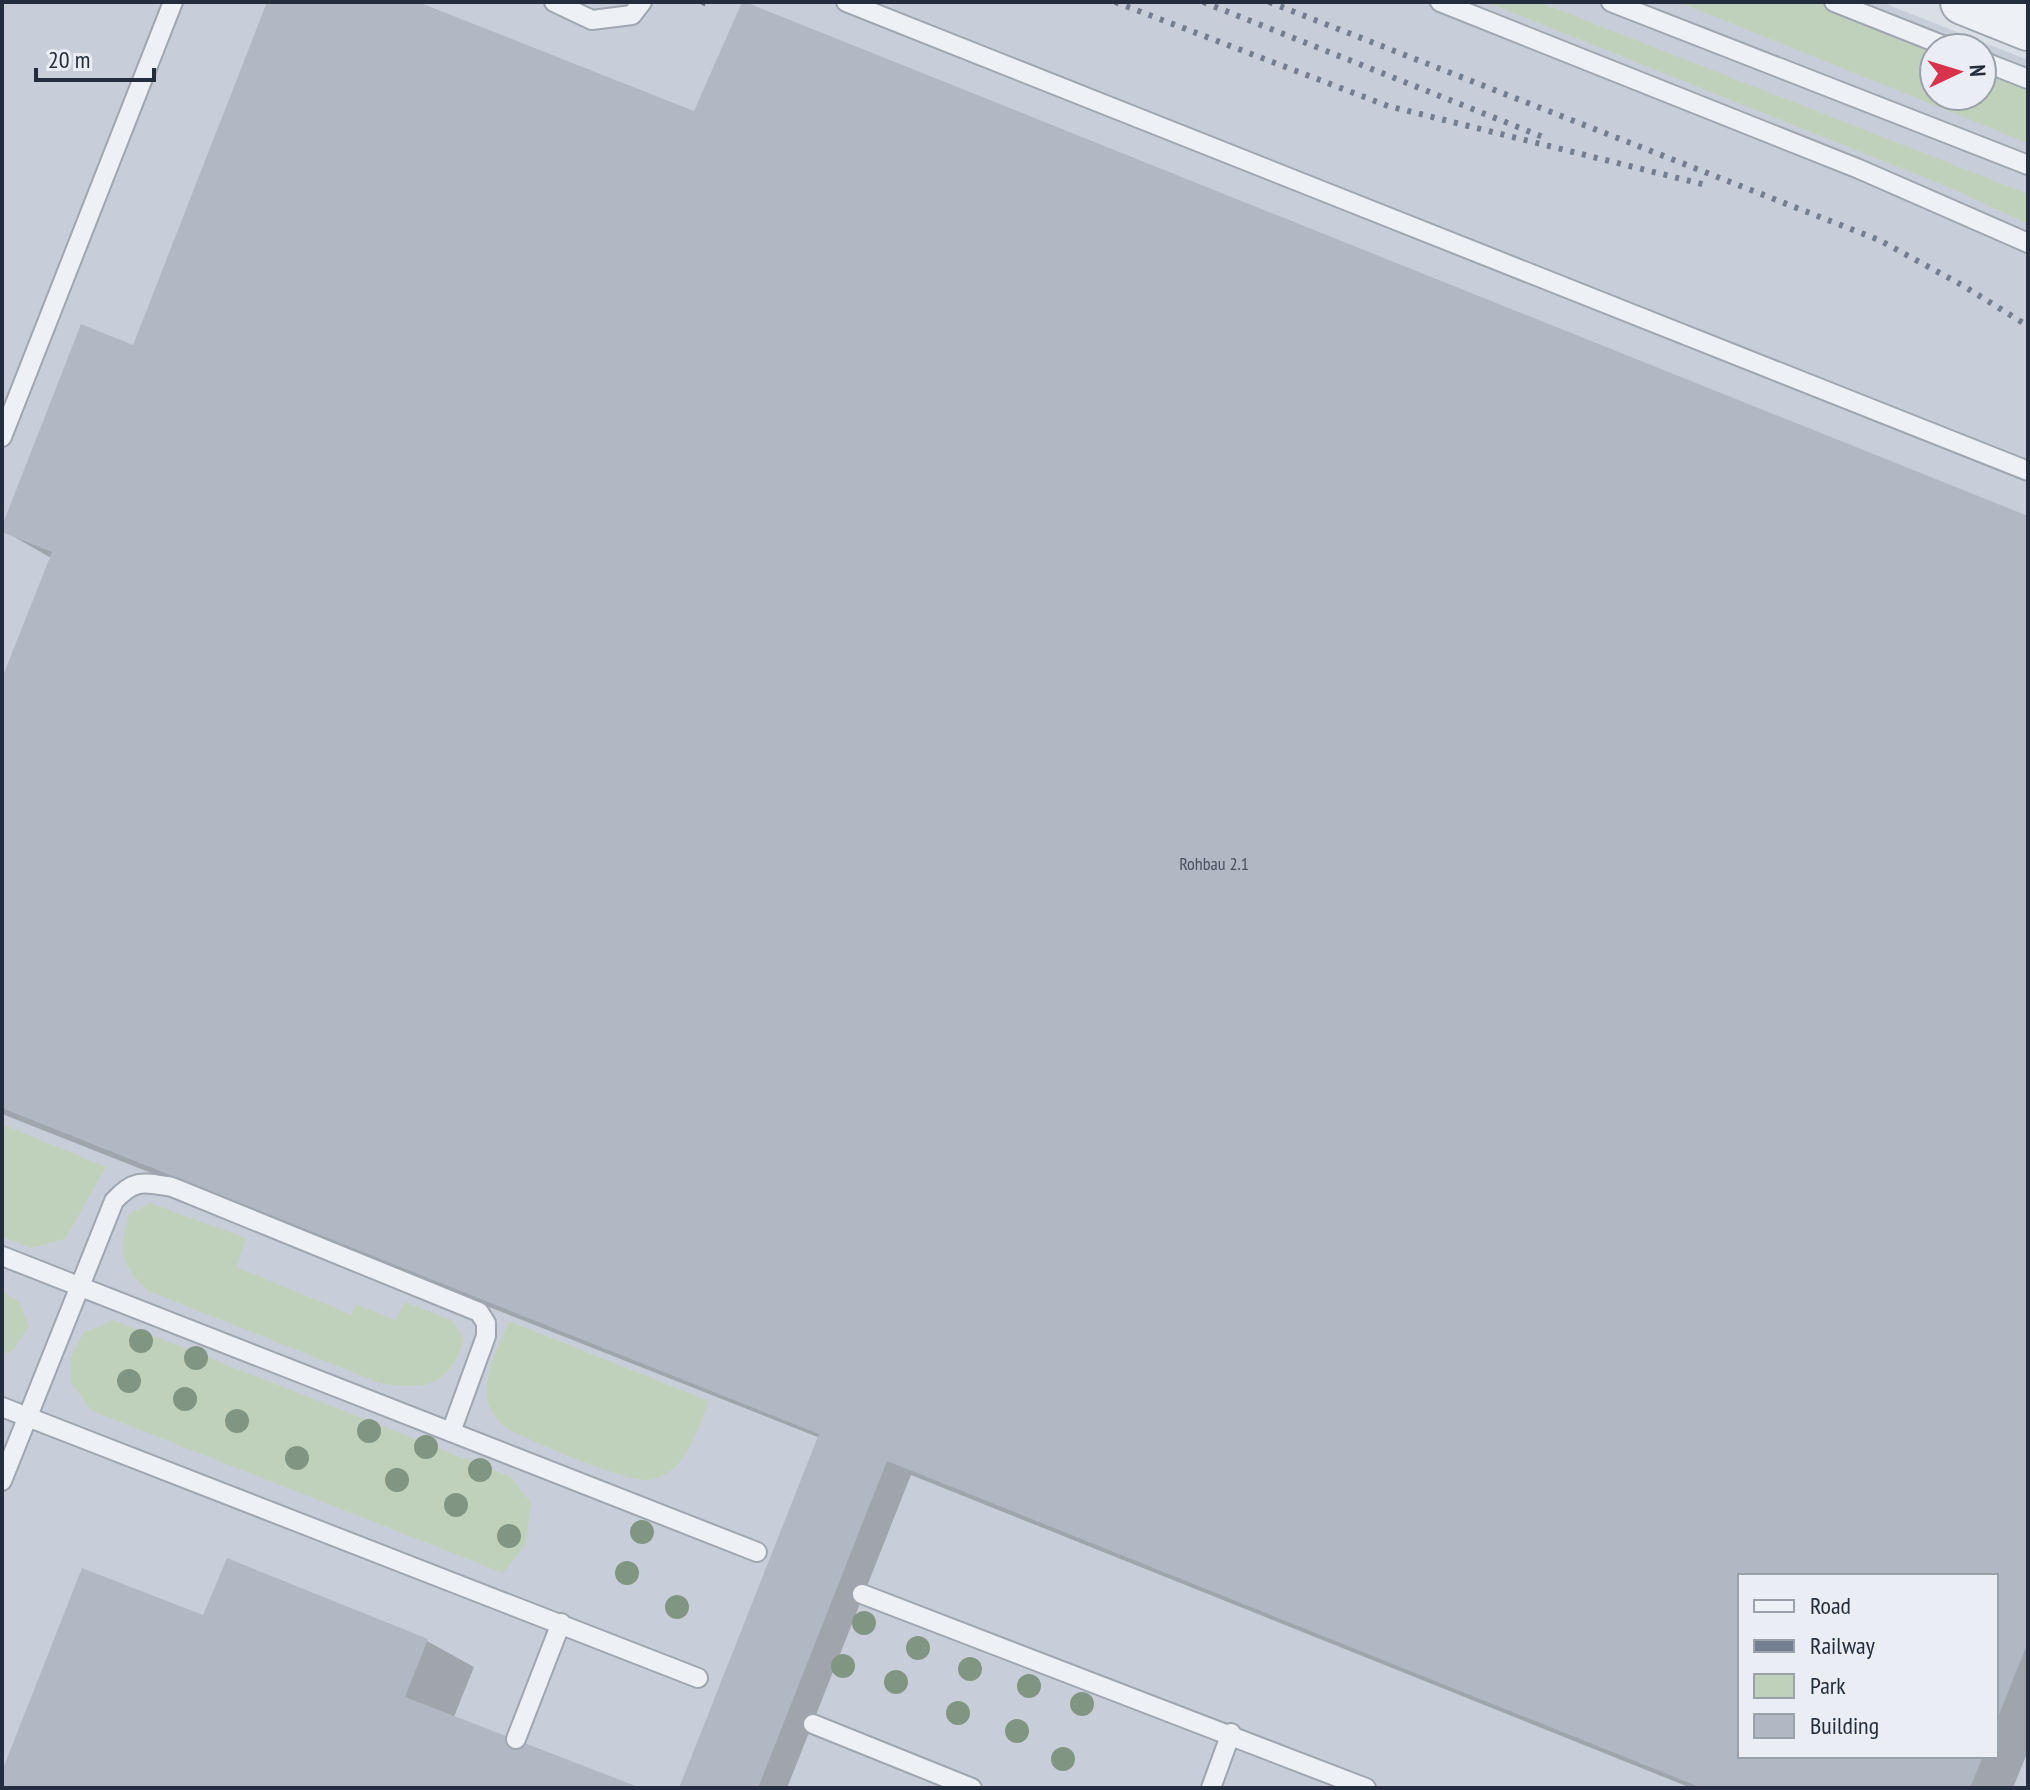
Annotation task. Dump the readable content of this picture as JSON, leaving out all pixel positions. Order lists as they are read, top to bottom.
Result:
{
  "house_numbers": ["Rohbau 2.1"],
  "legend": [
    "Road",
    "Railway",
    "Park",
    "Building"
  ],
  "scale_bar": "20 m",
  "north": "right"
}
